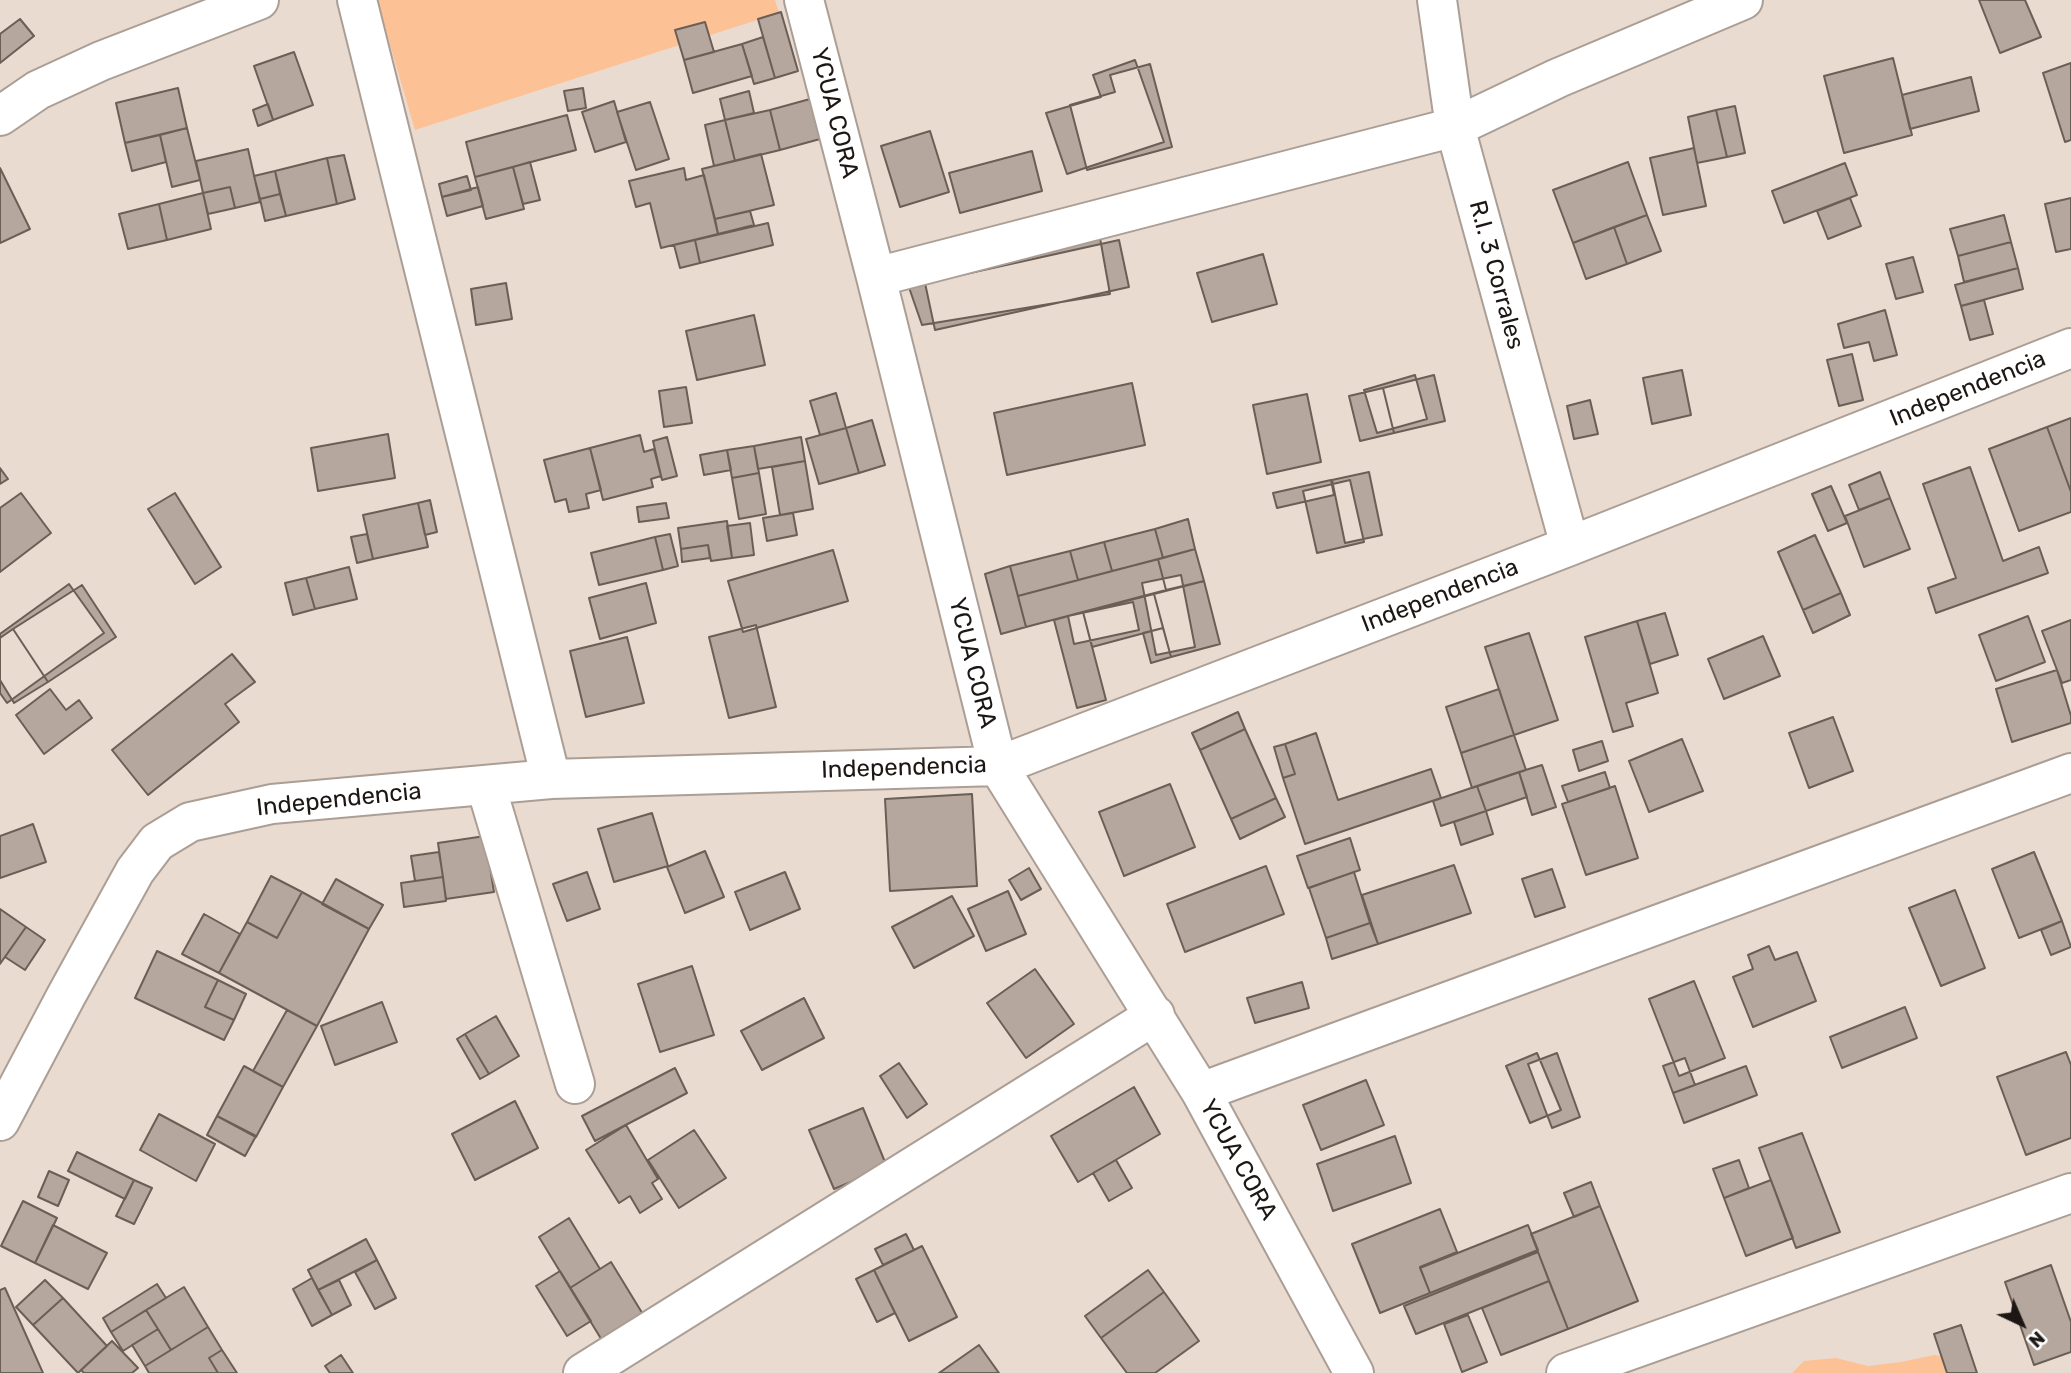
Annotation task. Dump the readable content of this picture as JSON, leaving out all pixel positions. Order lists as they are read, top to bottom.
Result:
{
  "streets": {
    "street": ["YCUA CORA", "R.I. 3 Corrales", "Independencia"]
  },
  "crossings": [
    ["YCUA CORA", "Independencia"],
    ["R.I. 3 Corrales", "Independencia"]
  ],
  "north": "bottom right"
}
